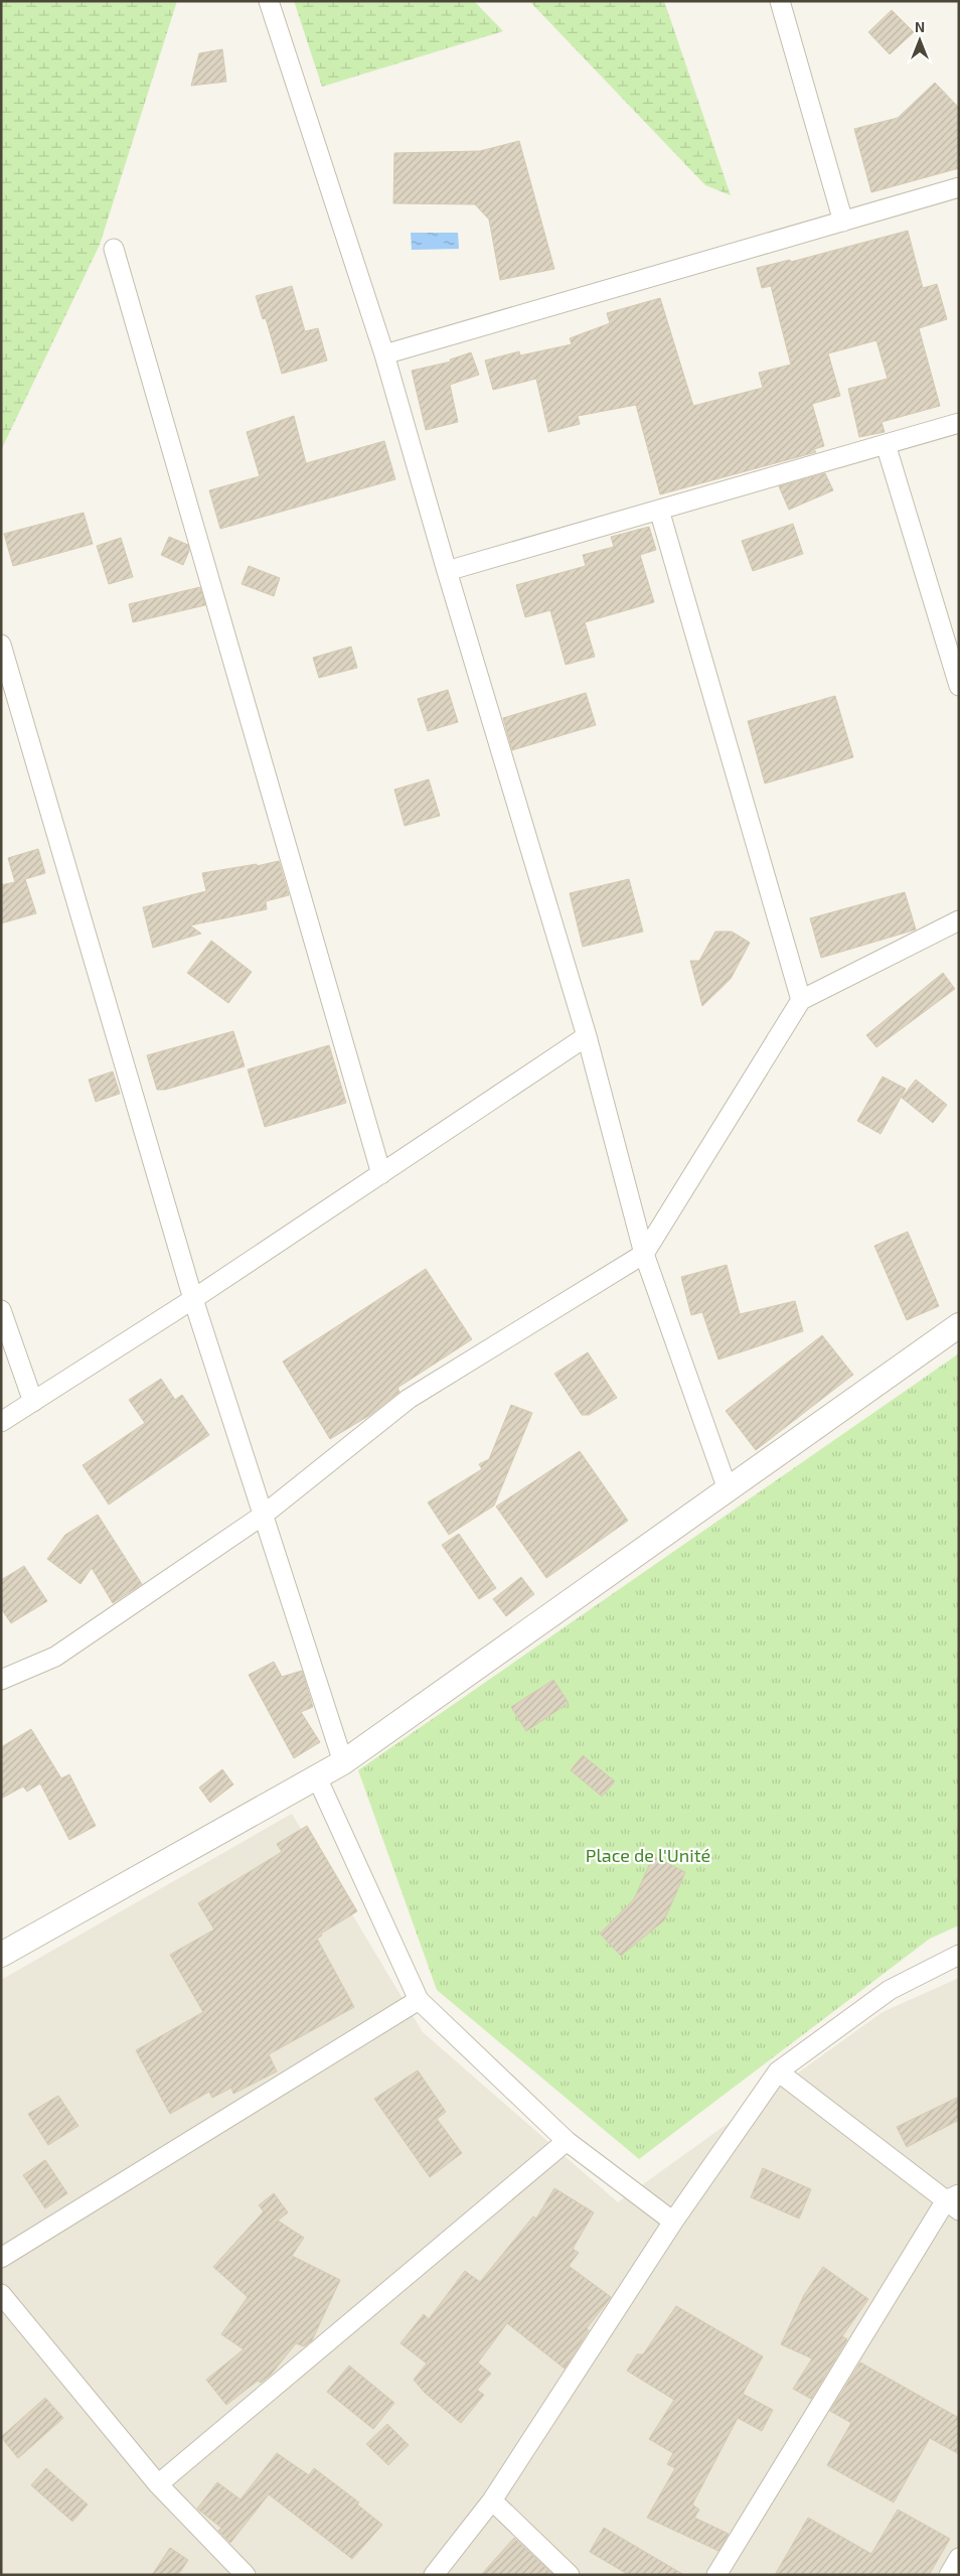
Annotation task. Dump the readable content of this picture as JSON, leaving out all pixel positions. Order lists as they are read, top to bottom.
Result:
{
  "parks": ["Place de l'Unité"],
  "north": "top"
}
